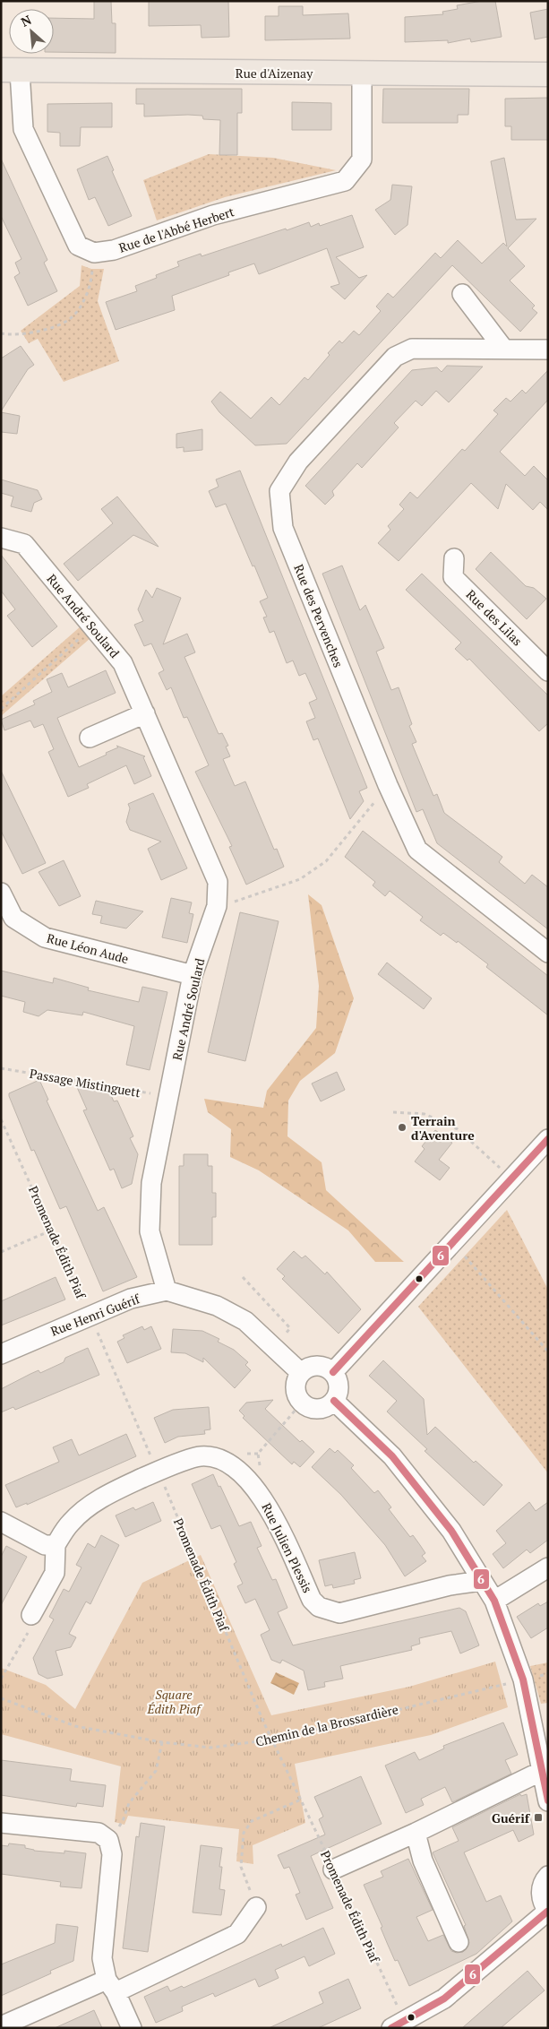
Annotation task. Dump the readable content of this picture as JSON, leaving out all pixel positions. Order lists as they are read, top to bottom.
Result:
{
  "streets": {
    "main road": ["Rue d'Aizenay"],
    "street": [
      "Rue de l'Abbé Herbert",
      "Rue André Soulard",
      "Rue des Pervenches",
      "Rue des Lilas",
      "Rue Léon Aude",
      "Rue Henri Guérif",
      "Rue Julien Plessis"
    ],
    "path": ["Passage Mistinguett", "Promenade Édith Piaf", "Chemin de la Brossardière"]
  },
  "crossings": [
    ["Rue d'Aizenay", "Rue de l'Abbé Herbert"],
    ["Rue André Soulard", "Rue Léon Aude"],
    ["Rue André Soulard", "Passage Mistinguett"],
    ["Rue André Soulard", "Rue Henri Guérif"],
    ["Promenade Édith Piaf", "Rue Henri Guérif"],
    ["Promenade Édith Piaf", "Rue Julien Plessis"],
    ["Promenade Édith Piaf", "Chemin de la Brossardière"]
  ],
  "parks": ["Square Édith Piaf"],
  "places": {
    "other": ["Terrain d'Aventure"],
    "transit": ["Guérif"]
  },
  "lines": ["transit line 6"],
  "north": "top left"
}
